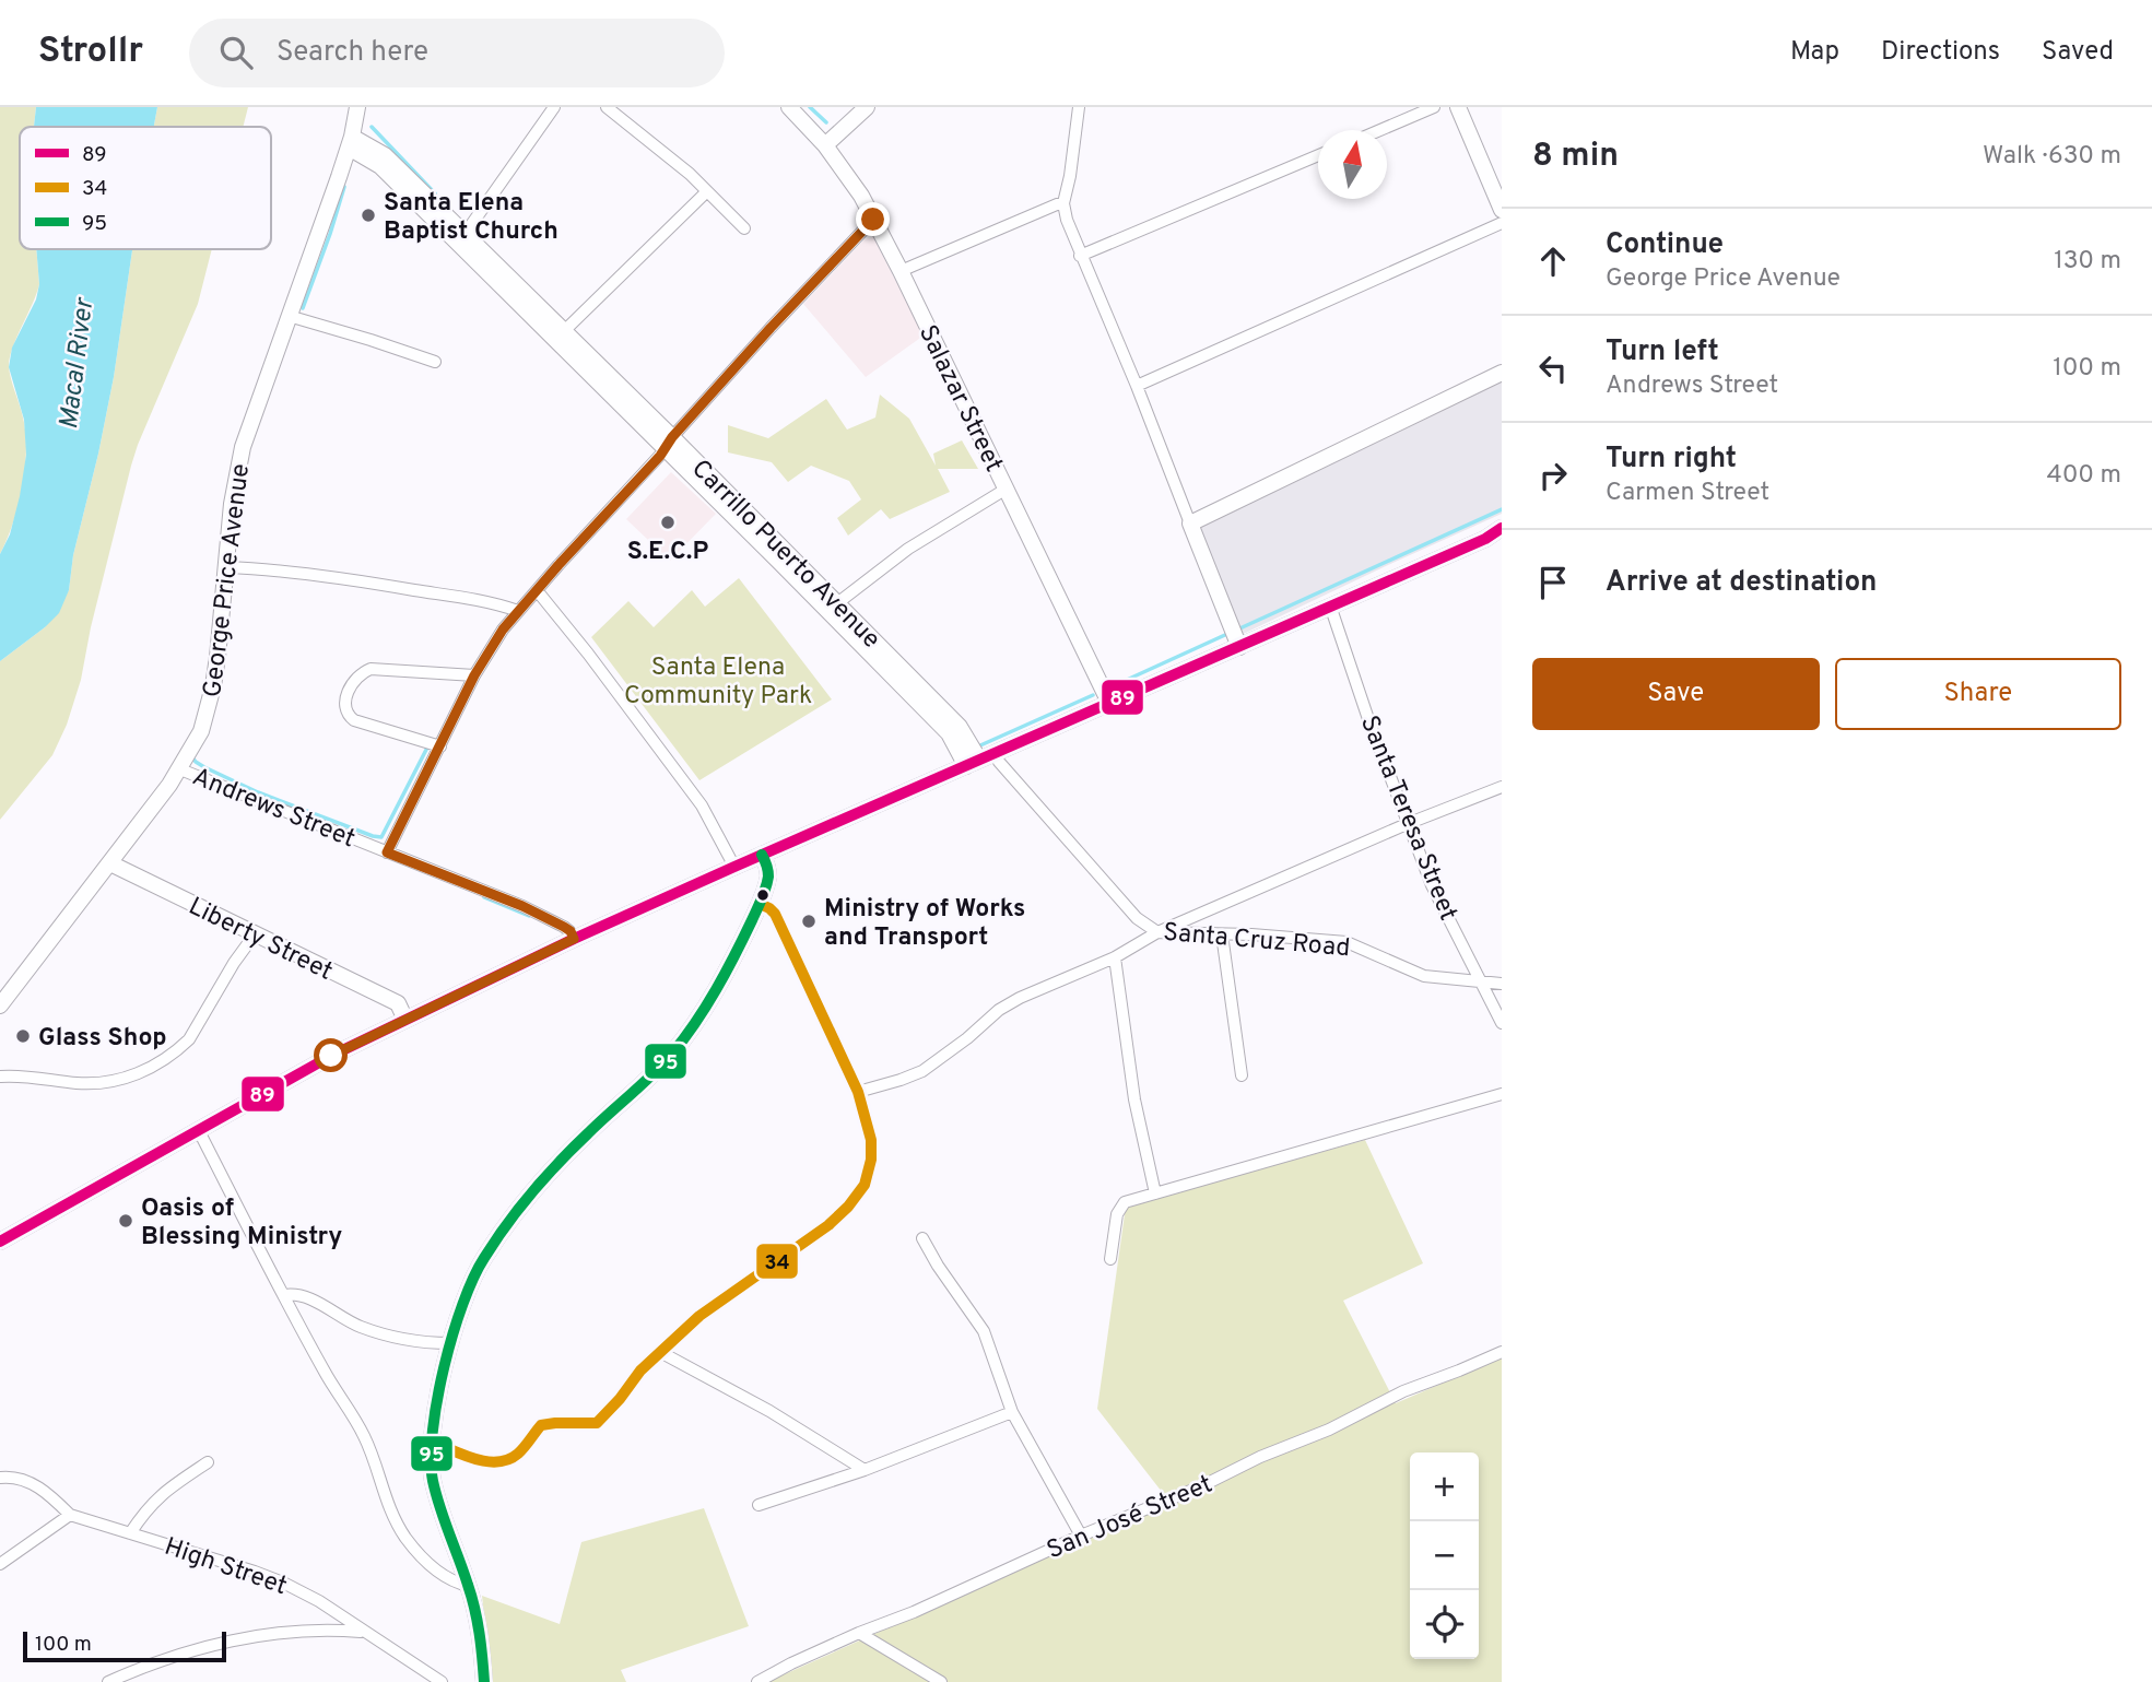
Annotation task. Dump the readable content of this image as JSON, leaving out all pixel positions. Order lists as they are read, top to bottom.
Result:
{
  "streets": {
    "main road": [
      "Salazar Street",
      "Carrillo Puerto Avenue",
      "George Price Avenue",
      "Liberty Street"
    ],
    "street": [
      "Andrews Street",
      "Santa Teresa Street",
      "Santa Cruz Road",
      "San José Street",
      "High Street"
    ]
  },
  "crossings": [
    ["Carrillo Puerto Avenue", "George Price Avenue"],
    ["George Price Avenue", "Andrews Street"],
    ["George Price Avenue", "Liberty Street"],
    ["Santa Teresa Street", "Santa Cruz Road"]
  ],
  "water": ["Macal River"],
  "parks": ["Santa Elena Community Park"],
  "places": [
    "Santa Elena Baptist Church",
    "S.E.C.P",
    "Ministry of Works and Transport",
    "Glass Shop",
    "Oasis of Blessing Ministry"
  ],
  "lines": ["transit line 89", "transit line 95", "transit line 34"],
  "legend": ["89", "34", "95"],
  "scale_bar": "100 m",
  "north": "top",
  "page": {
    "header": "Strollr",
    "search": "Search here",
    "nav": ["Map", "Directions", "Saved"],
    "heading": ["8 min", "Walk · 630 m"],
    "list": [
      ["Continue", "George Price Avenue", "130 m"],
      ["Turn left", "Andrews Street", "100 m"],
      ["Turn right", "Carmen Street", "400 m"],
      "Arrive at destination"
    ],
    "buttons": ["Save", "Share"],
    "map_buttons": ["+", "−"],
    "scale": "100 m"
  }
}
